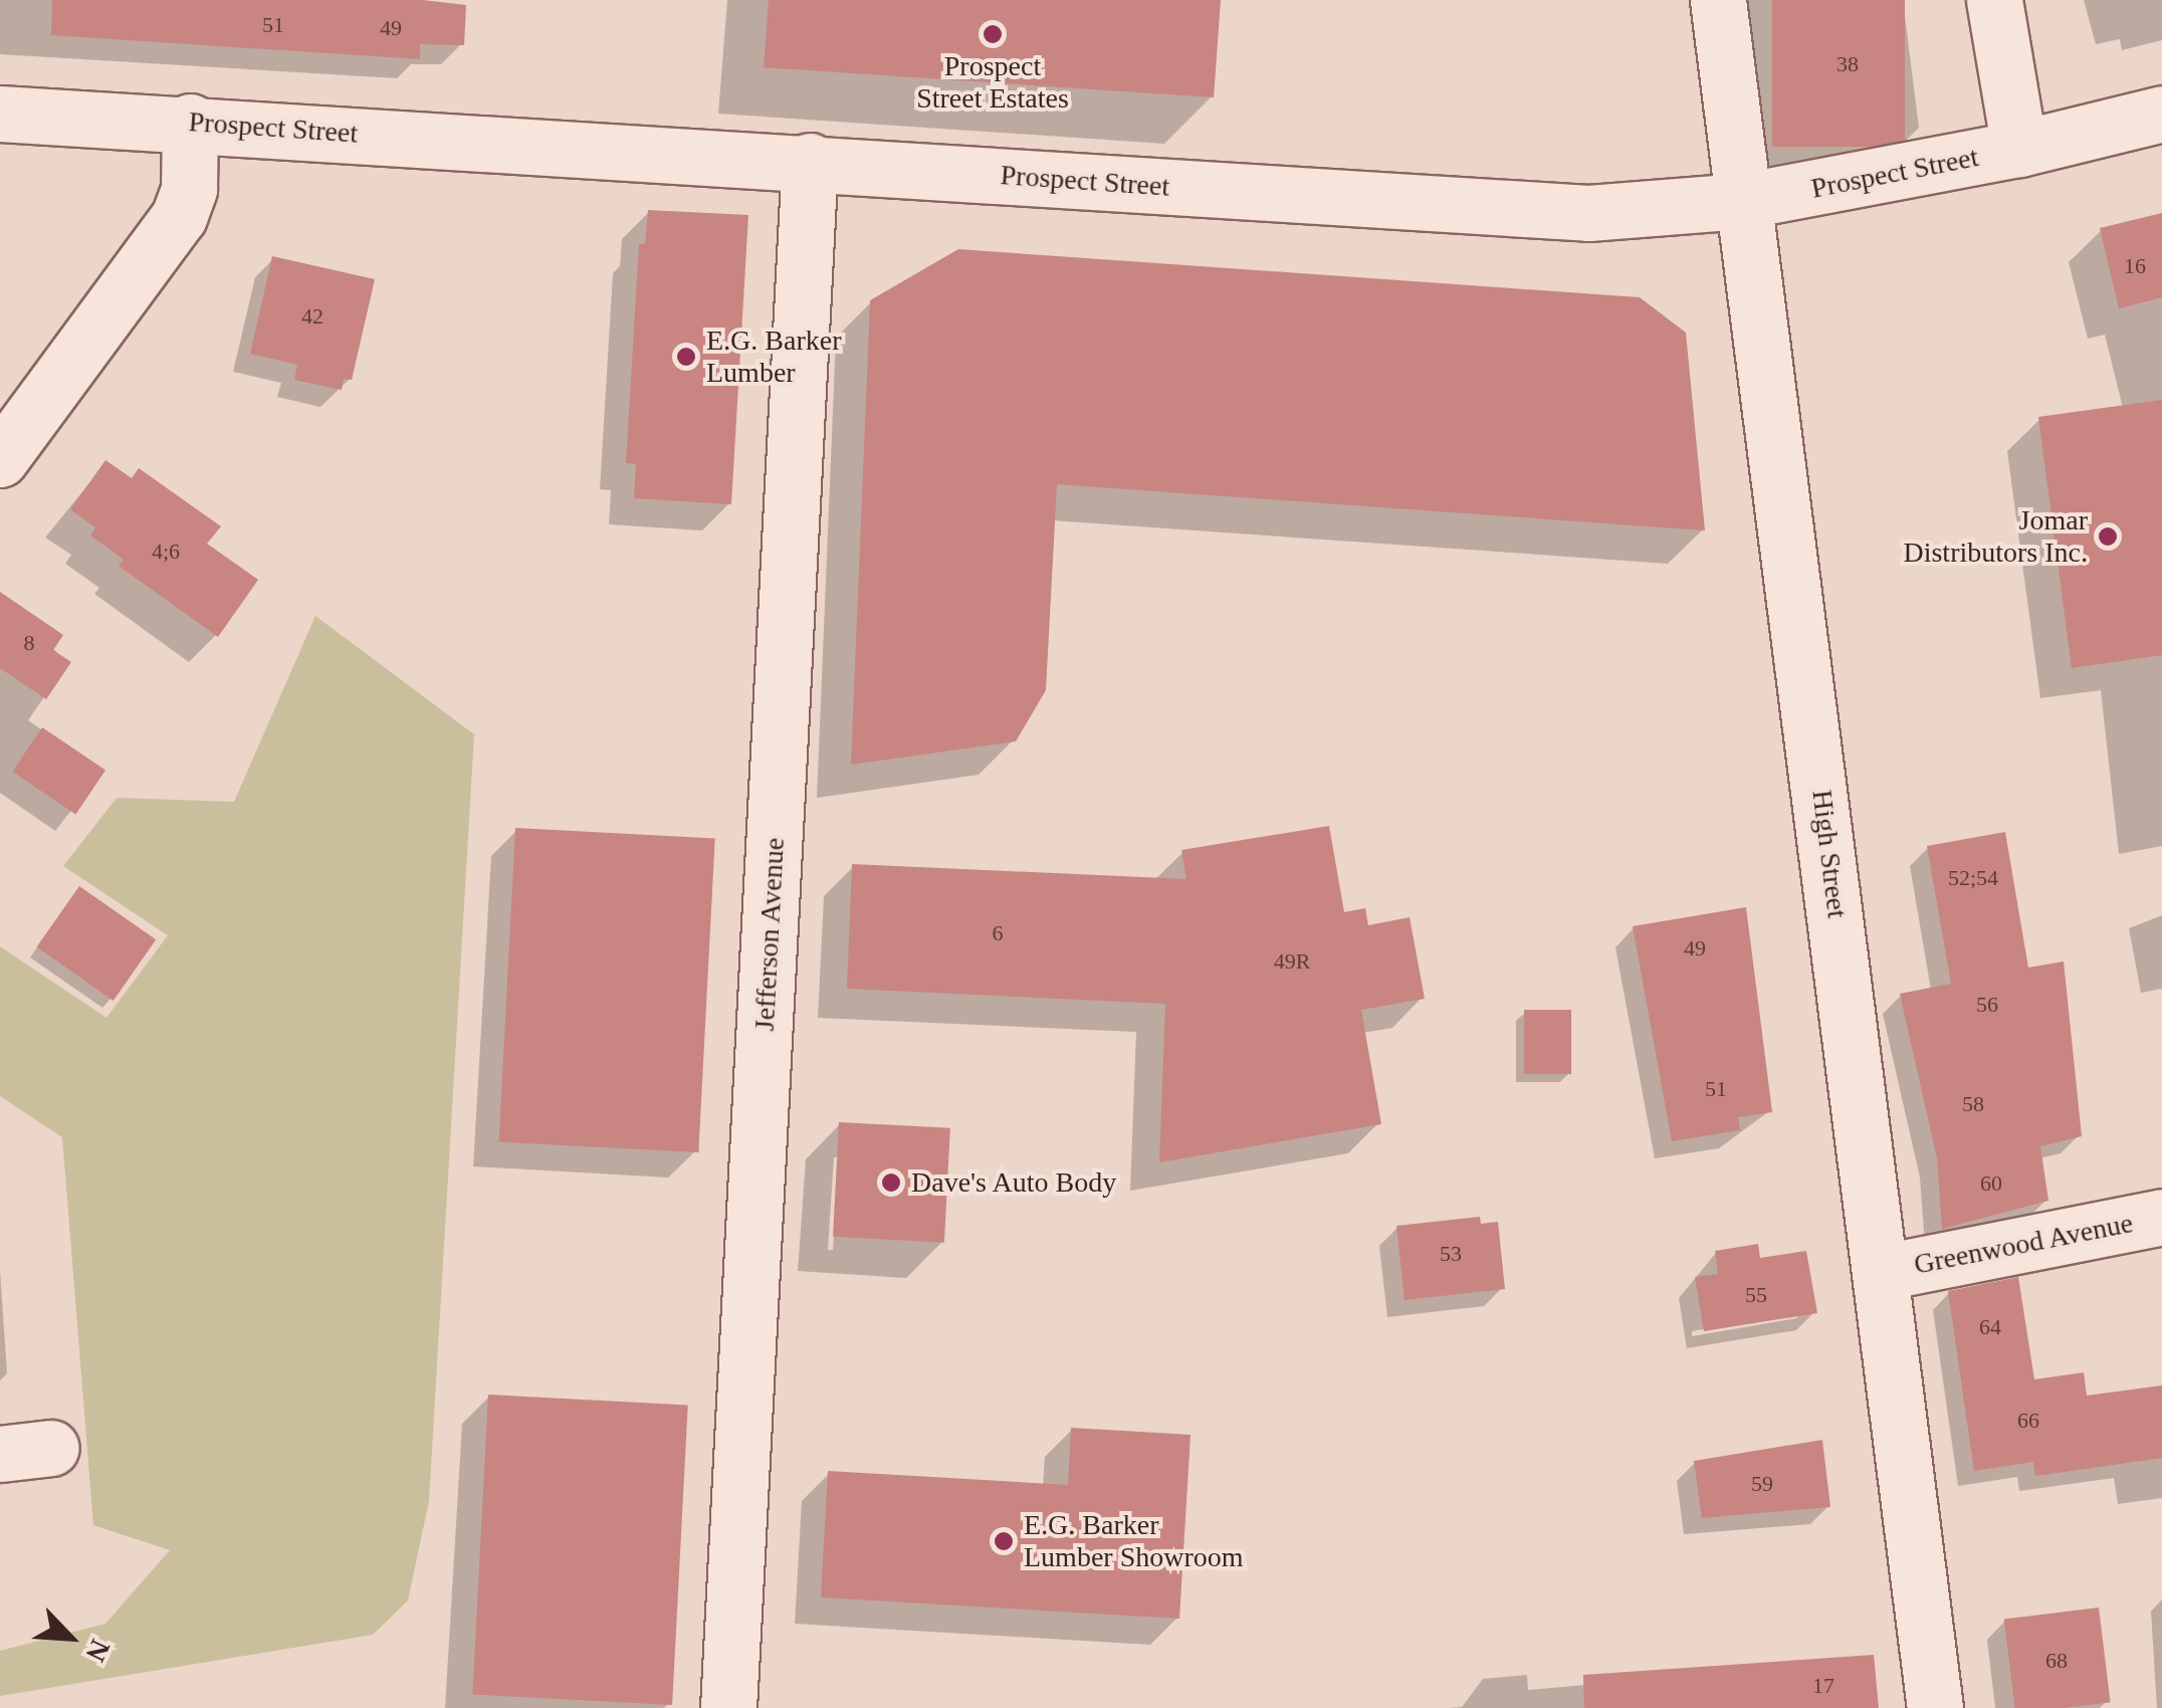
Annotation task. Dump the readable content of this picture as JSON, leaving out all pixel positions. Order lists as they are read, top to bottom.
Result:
{
  "streets": {
    "street": [
      "Prospect Street",
      "High Street",
      "Jefferson Avenue",
      "Greenwood Avenue"
    ]
  },
  "crossings": [
    ["Prospect Street", "High Street"],
    ["Prospect Street", "Jefferson Avenue"],
    ["High Street", "Greenwood Avenue"]
  ],
  "places": [
    "Prospect Street Estates",
    "E.G. Barker Lumber",
    "Jomar Distributors Inc.",
    "Dave's Auto Body",
    "E.G. Barker Lumber Showroom"
  ],
  "house_numbers": [
    "51",
    "49",
    "38",
    "16",
    "42",
    "4;6",
    "8",
    "52;54",
    "6",
    "49",
    "49R",
    "56",
    "51",
    "58",
    "60",
    "53",
    "55",
    "64",
    "66",
    "59",
    "68",
    "17"
  ],
  "north": "bottom right"
}
